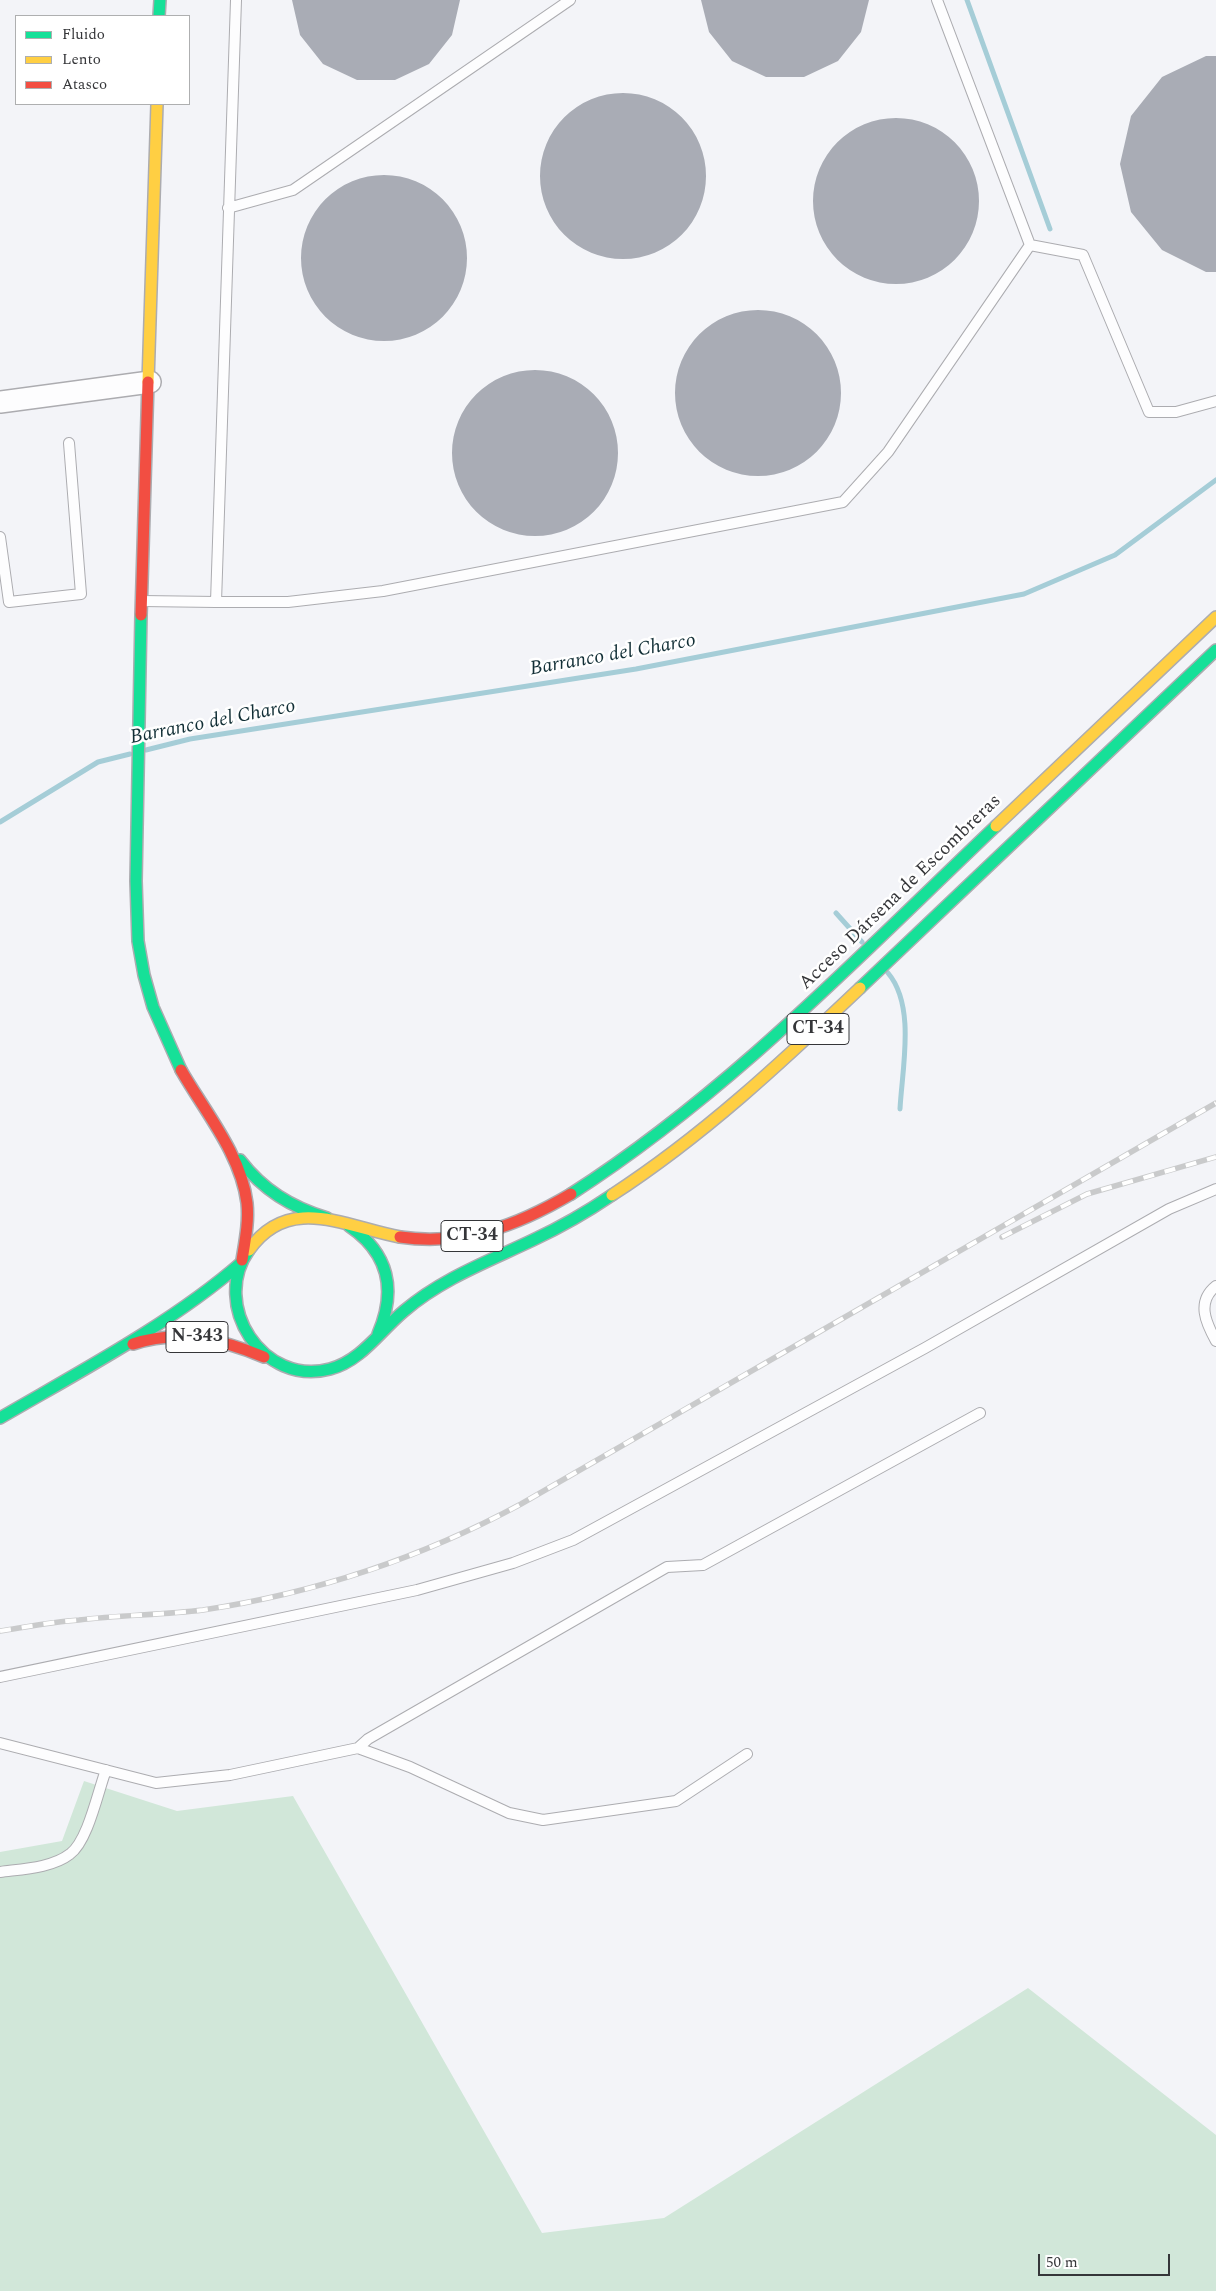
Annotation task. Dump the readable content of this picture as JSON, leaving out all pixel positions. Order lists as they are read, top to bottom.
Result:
{
  "streets": {
    "main road": ["Acceso Dársena de Escombreras", "CT-34", "N-343"]
  },
  "crossings": [
    ["Acceso Dársena de Escombreras", "N-343"]
  ],
  "water": ["Barranco del Charco"],
  "legend": ["Fluido", "Lento", "Atasco"],
  "scale_bar": "50 m"
}
